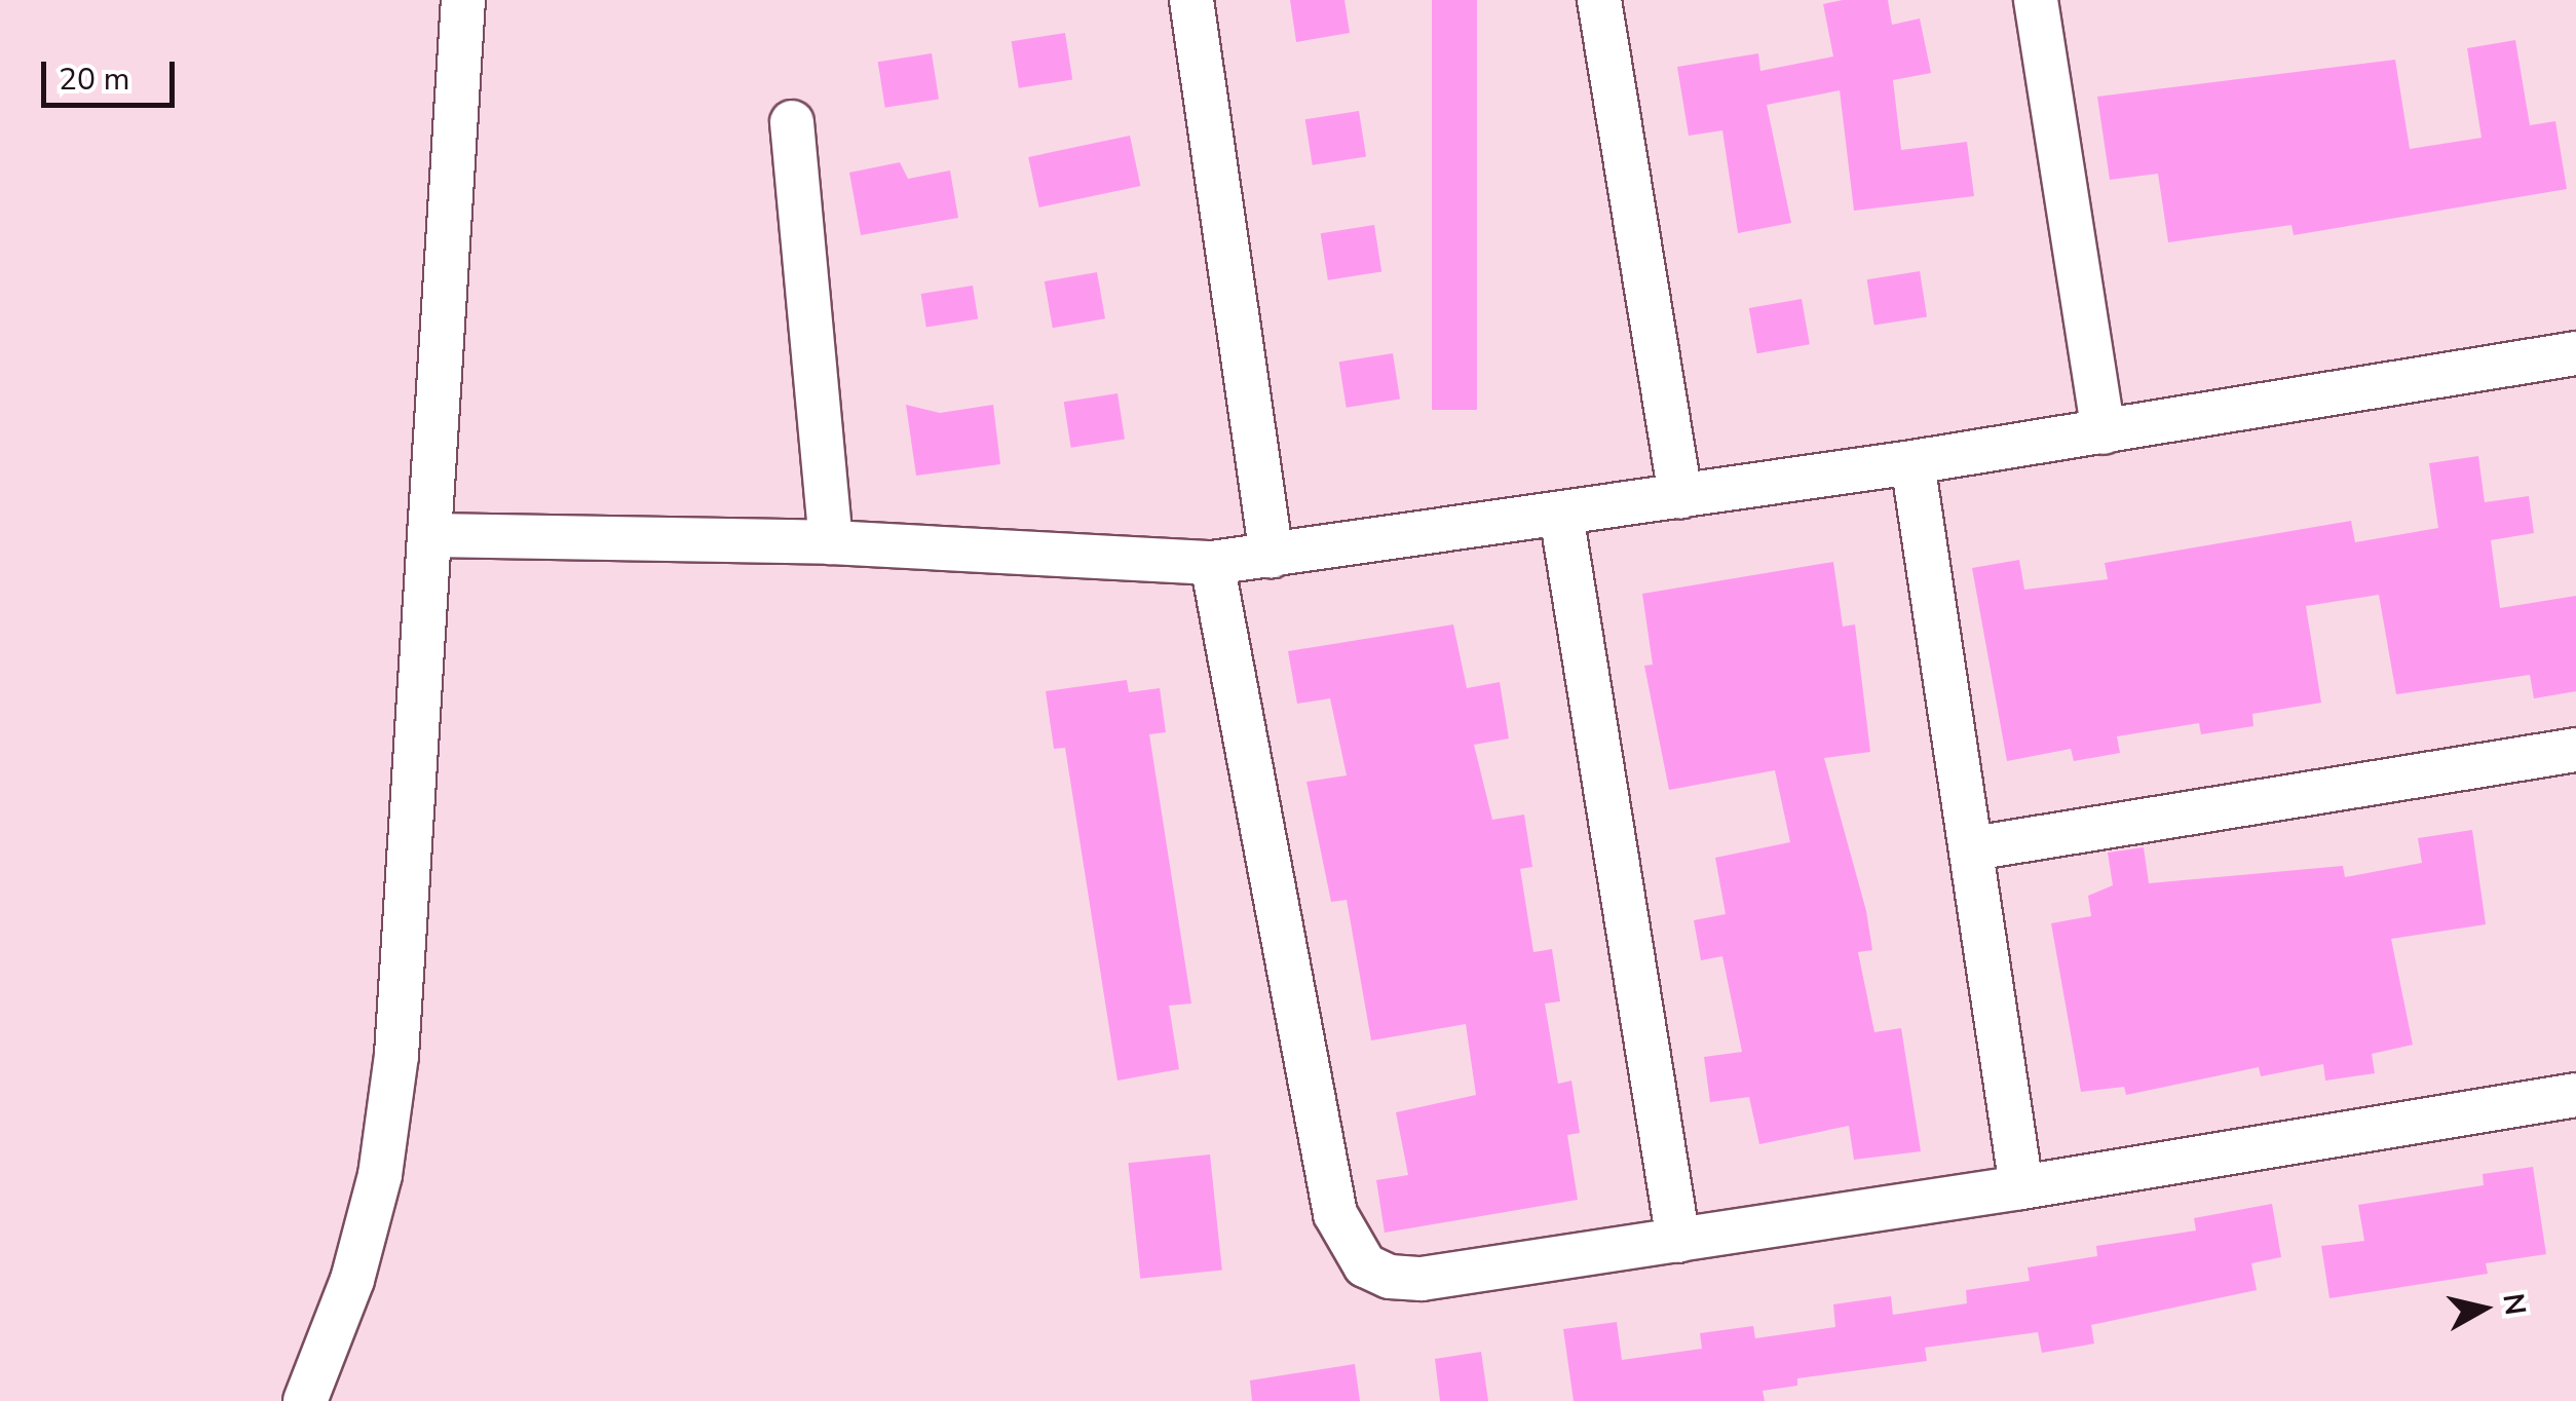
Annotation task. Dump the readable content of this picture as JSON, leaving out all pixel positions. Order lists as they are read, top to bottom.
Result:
{
  "scale_bar": "20 m",
  "north": "right"
}
